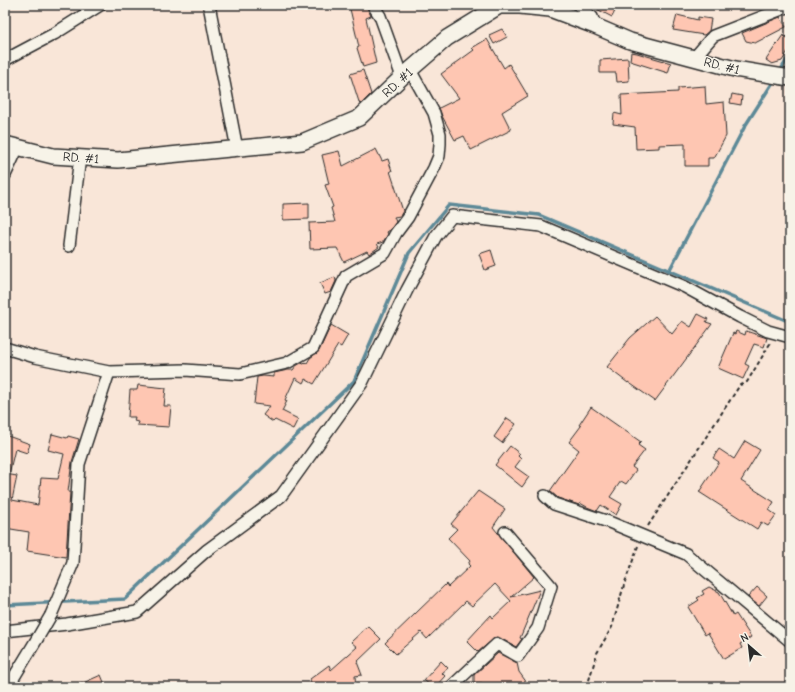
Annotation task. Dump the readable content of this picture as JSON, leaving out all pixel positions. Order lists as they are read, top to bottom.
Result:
{
  "streets": {
    "main road": ["RD. #1"]
  },
  "north": "top left"
}
